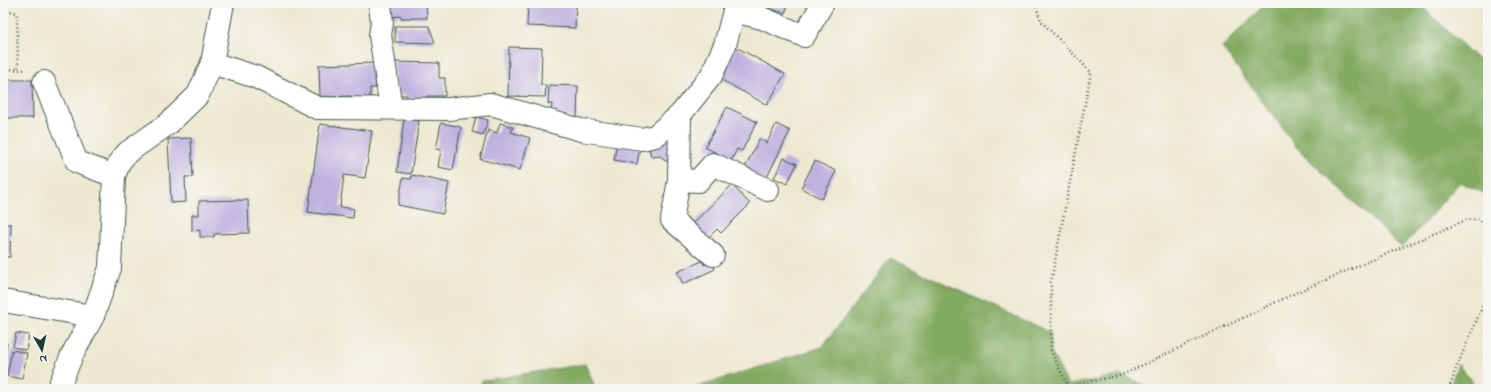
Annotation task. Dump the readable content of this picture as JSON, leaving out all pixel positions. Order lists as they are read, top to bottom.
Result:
{
  "north": "bottom"
}
